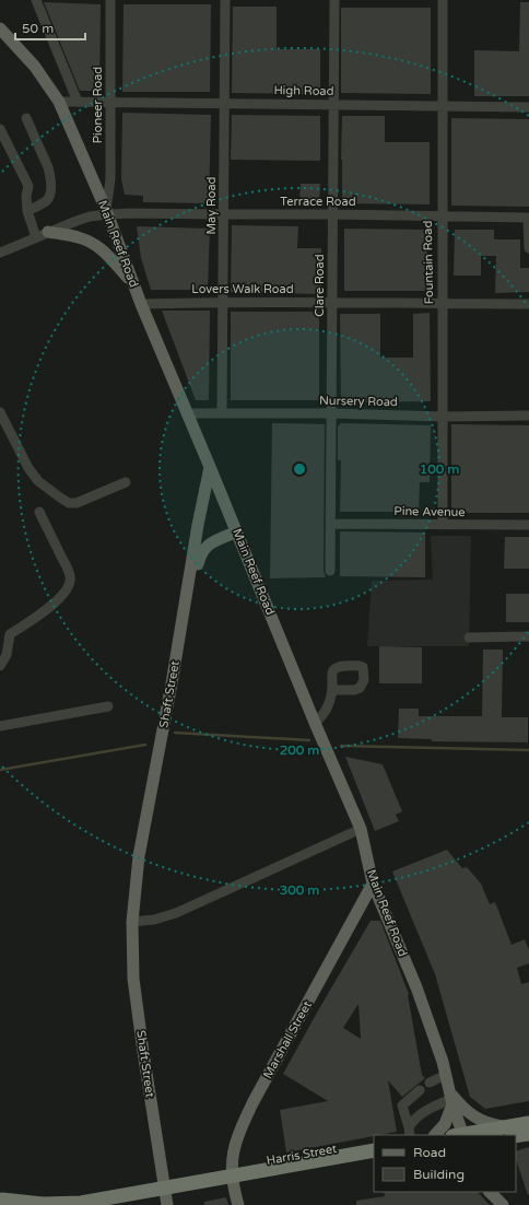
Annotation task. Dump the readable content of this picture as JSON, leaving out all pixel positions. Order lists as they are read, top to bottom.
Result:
{
  "streets": {
    "main road": ["Main Reef Road", "Shaft Street", "Marshall Street"],
    "street": [
      "High Road",
      "Pioneer Road",
      "Terrace Road",
      "May Road",
      "Fountain Road",
      "Clare Road",
      "Lovers Walk Road",
      "Nursery Road",
      "Pine Avenue",
      "Harris Street"
    ]
  },
  "crossings": [
    ["High Road", "Pioneer Road"],
    ["High Road", "May Road"],
    ["High Road", "Main Reef Road"],
    ["High Road", "Fountain Road"],
    ["High Road", "Clare Road"],
    ["Pioneer Road", "Terrace Road"],
    ["Pioneer Road", "Main Reef Road"],
    ["Terrace Road", "May Road"],
    ["Terrace Road", "Main Reef Road"],
    ["Terrace Road", "Fountain Road"],
    ["Terrace Road", "Clare Road"],
    ["May Road", "Lovers Walk Road"],
    ["May Road", "Nursery Road"],
    ["Main Reef Road", "Lovers Walk Road"],
    ["Main Reef Road", "Nursery Road"],
    ["Main Reef Road", "Shaft Street"],
    ["Main Reef Road", "Marshall Street"],
    ["Fountain Road", "Lovers Walk Road"],
    ["Fountain Road", "Nursery Road"],
    ["Fountain Road", "Pine Avenue"],
    ["Clare Road", "Lovers Walk Road"],
    ["Clare Road", "Nursery Road"],
    ["Clare Road", "Pine Avenue"],
    ["Marshall Street", "Harris Street"]
  ],
  "legend": ["Road", "Building"],
  "scale_bar": "50 m",
  "rings": ["100 m", "200 m", "300 m"]
}
